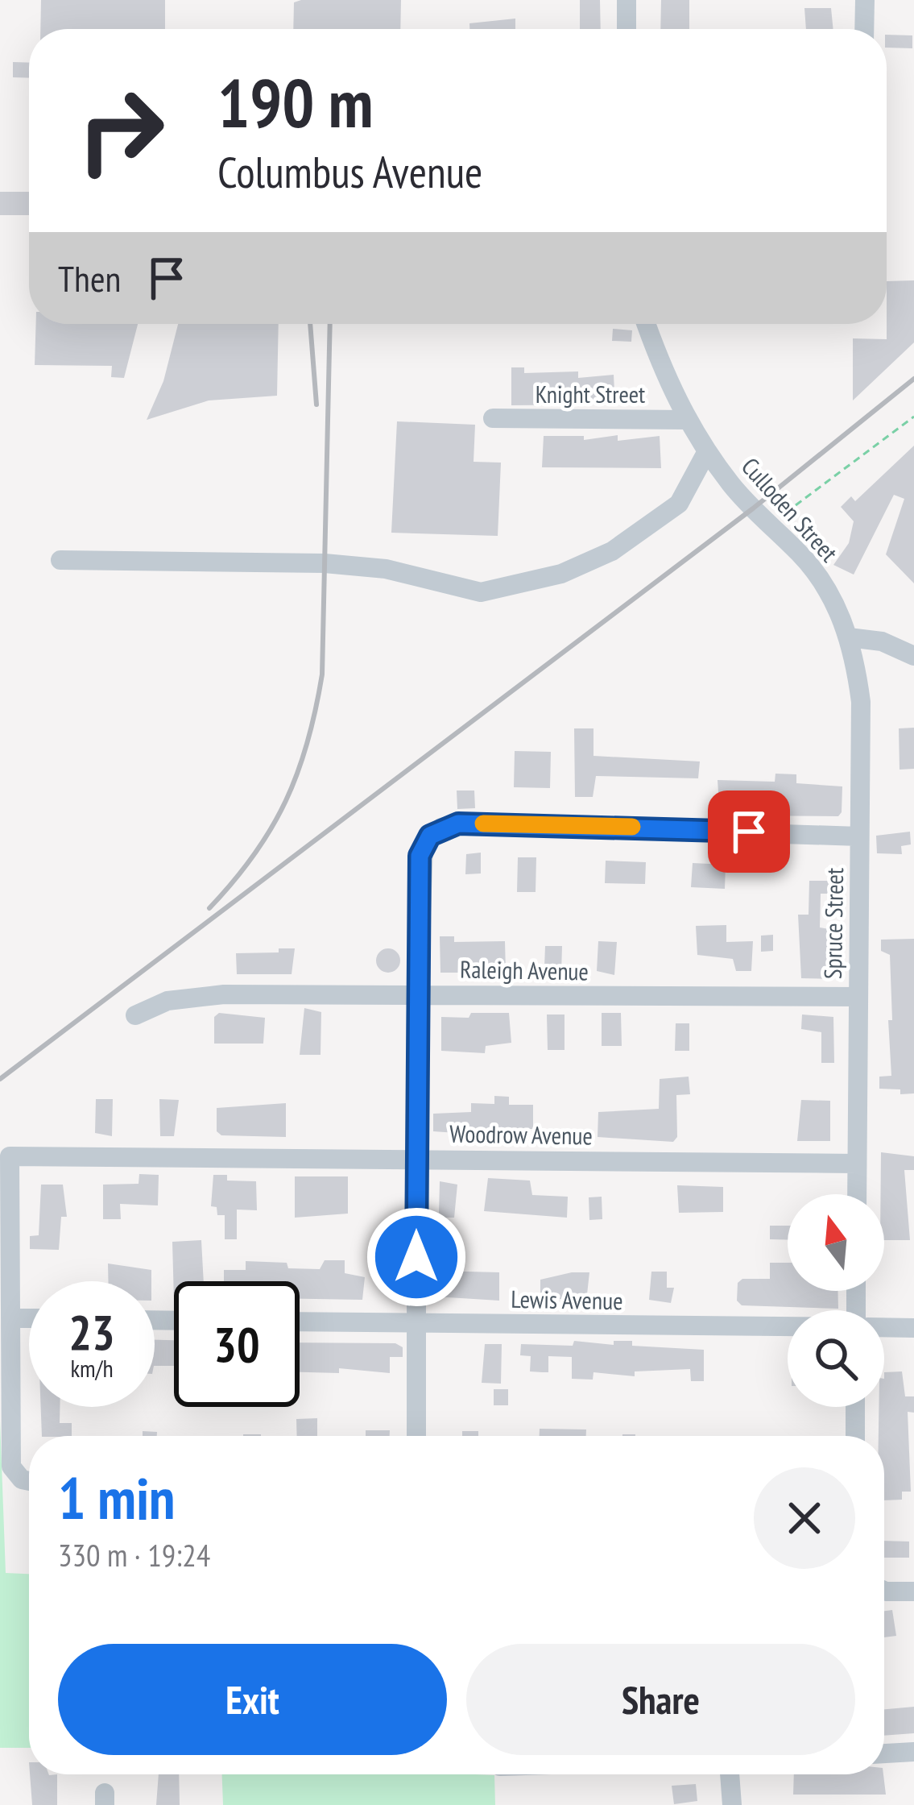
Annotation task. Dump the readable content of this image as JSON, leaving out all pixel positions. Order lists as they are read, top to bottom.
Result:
{
  "streets": {
    "street": [
      "Knight Street",
      "Culloden Street",
      "Spruce Street",
      "Raleigh Avenue",
      "Woodrow Avenue",
      "Lewis Avenue"
    ]
  },
  "crossings": [
    ["Knight Street", "Culloden Street"],
    ["Culloden Street", "Spruce Street"],
    ["Spruce Street", "Raleigh Avenue"],
    ["Spruce Street", "Woodrow Avenue"]
  ],
  "north": "top",
  "page": {
    "turn": ["190 m", "Columbus Avenue"],
    "then": "Then",
    "speed": "23 km/h",
    "limit": "30",
    "heading": ["1 min", "330 m · 19:24"],
    "buttons": ["Exit", "Share"]
  }
}
